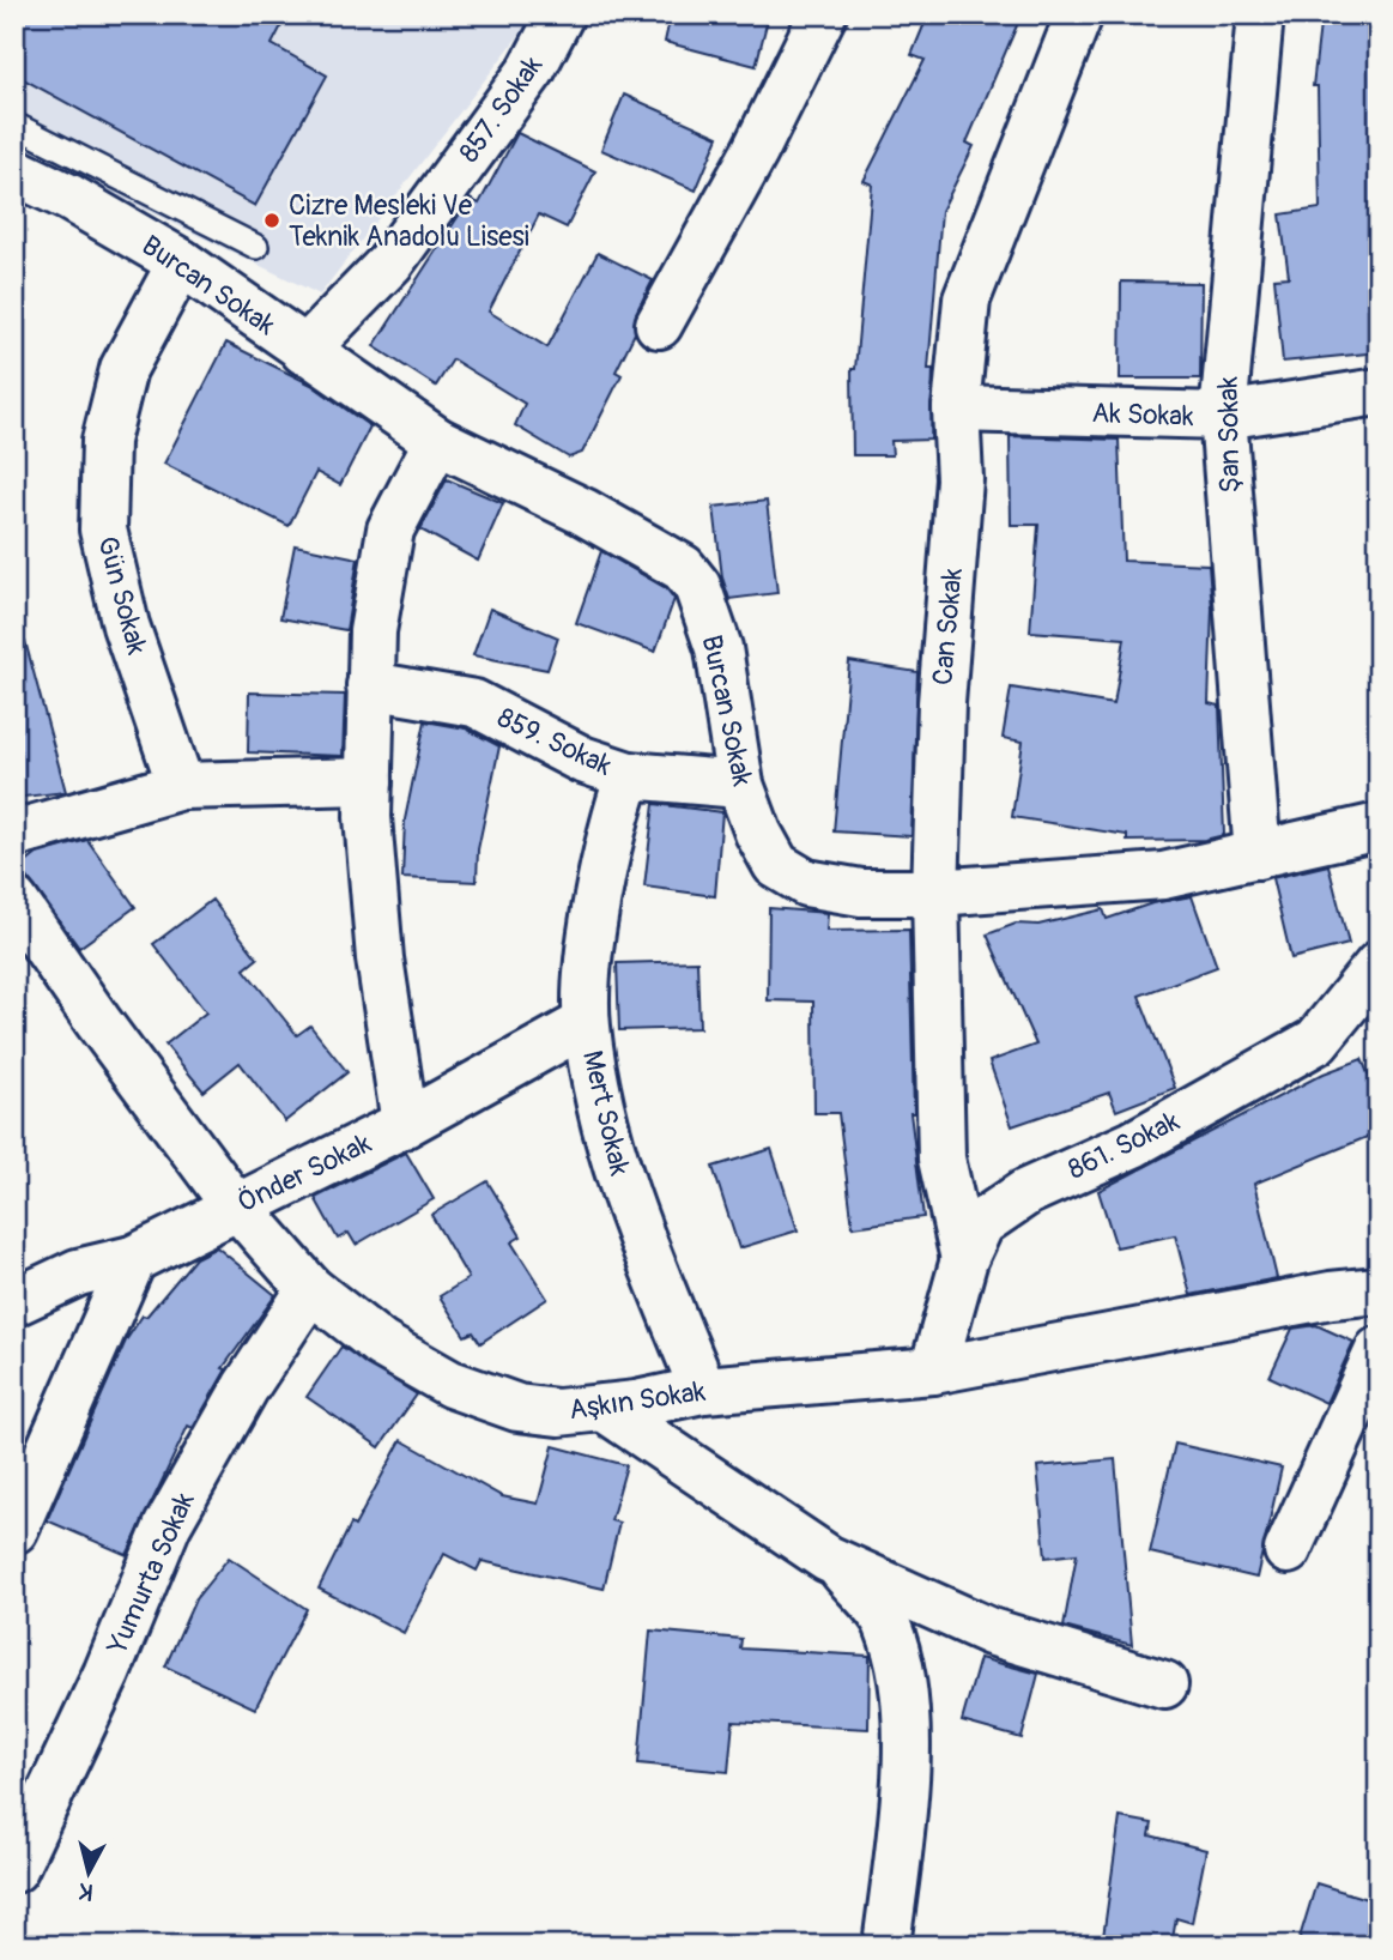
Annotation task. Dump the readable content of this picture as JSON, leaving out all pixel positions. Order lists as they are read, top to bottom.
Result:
{
  "streets": {
    "street": [
      "857. Sokak",
      "Burcan Sokak",
      "Ak Sokak",
      "Şan Sokak",
      "Gün Sokak",
      "Can Sokak",
      "859. Sokak",
      "Mert Sokak",
      "861. Sokak",
      "Önder Sokak",
      "Aşkın Sokak",
      "Yumurta Sokak"
    ]
  },
  "crossings": [
    ["857. Sokak", "Burcan Sokak"],
    ["Burcan Sokak", "Şan Sokak"],
    ["Burcan Sokak", "Gün Sokak"],
    ["Burcan Sokak", "Can Sokak"],
    ["Burcan Sokak", "859. Sokak"],
    ["Ak Sokak", "Şan Sokak"],
    ["Ak Sokak", "Can Sokak"],
    ["Can Sokak", "861. Sokak"],
    ["859. Sokak", "Mert Sokak"],
    ["Mert Sokak", "Önder Sokak"],
    ["Mert Sokak", "Aşkın Sokak"],
    ["861. Sokak", "Aşkın Sokak"],
    ["Önder Sokak", "Aşkın Sokak"],
    ["Aşkın Sokak", "Yumurta Sokak"]
  ],
  "places": ["Cizre Mesleki Ve Teknik Anadolu Lisesi"],
  "north": "bottom"
}
